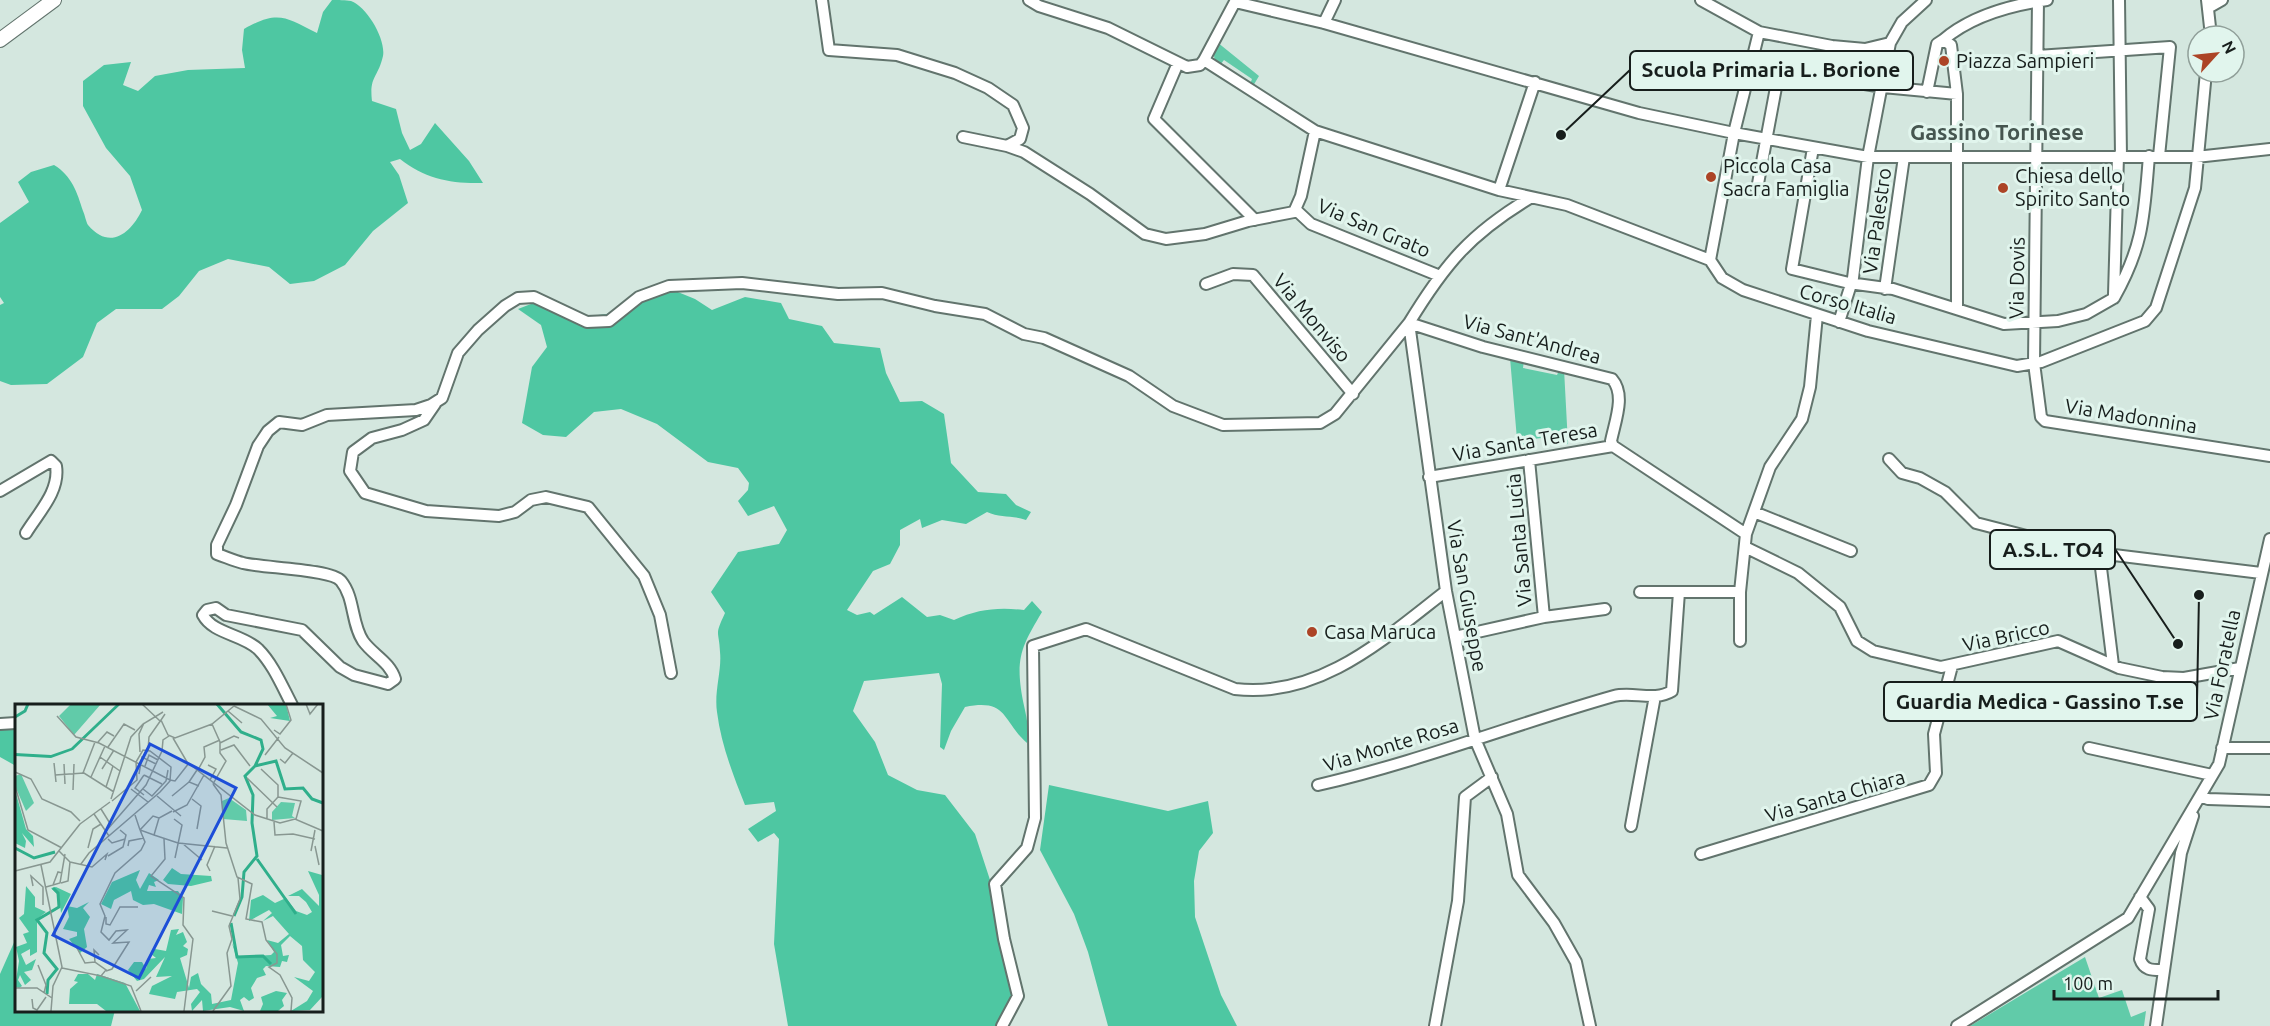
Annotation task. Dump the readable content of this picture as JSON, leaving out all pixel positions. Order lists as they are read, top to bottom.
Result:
{
  "streets": {
    "street": [
      "Via Palestro",
      "Via San Grato",
      "Via Dovis",
      "Corso Italia",
      "Via Monviso",
      "Via Sant'Andrea",
      "Via Madonnina",
      "Via Santa Teresa",
      "Via Santa Lucia",
      "Via San Giuseppe",
      "Via Bricco",
      "Via Foratella",
      "Via Monte Rosa",
      "Via Santa Chiara"
    ]
  },
  "crossings": [
    ["Via Dovis", "Corso Italia"],
    ["Via Dovis", "Via Madonnina"],
    ["Corso Italia", "Via Madonnina"],
    ["Via Sant'Andrea", "Via Santa Teresa"],
    ["Via Sant'Andrea", "Via San Giuseppe"],
    ["Via Santa Teresa", "Via Santa Lucia"],
    ["Via Santa Teresa", "Via San Giuseppe"],
    ["Via San Giuseppe", "Via Monte Rosa"],
    ["Via Bricco", "Via Foratella"],
    ["Via Bricco", "Via Santa Chiara"]
  ],
  "districts": ["Gassino Torinese"],
  "places": [
    "Piazza Sampieri",
    "Scuola Primaria L. Borione",
    "Piccola Casa Sacra Famiglia",
    "Chiesa dello Spirito Santo",
    "Guardia Medica - Gassino T.se",
    "Casa Maruca",
    "A.S.L. TO4"
  ],
  "scale_bar": "100 m",
  "north": "top right"
}
